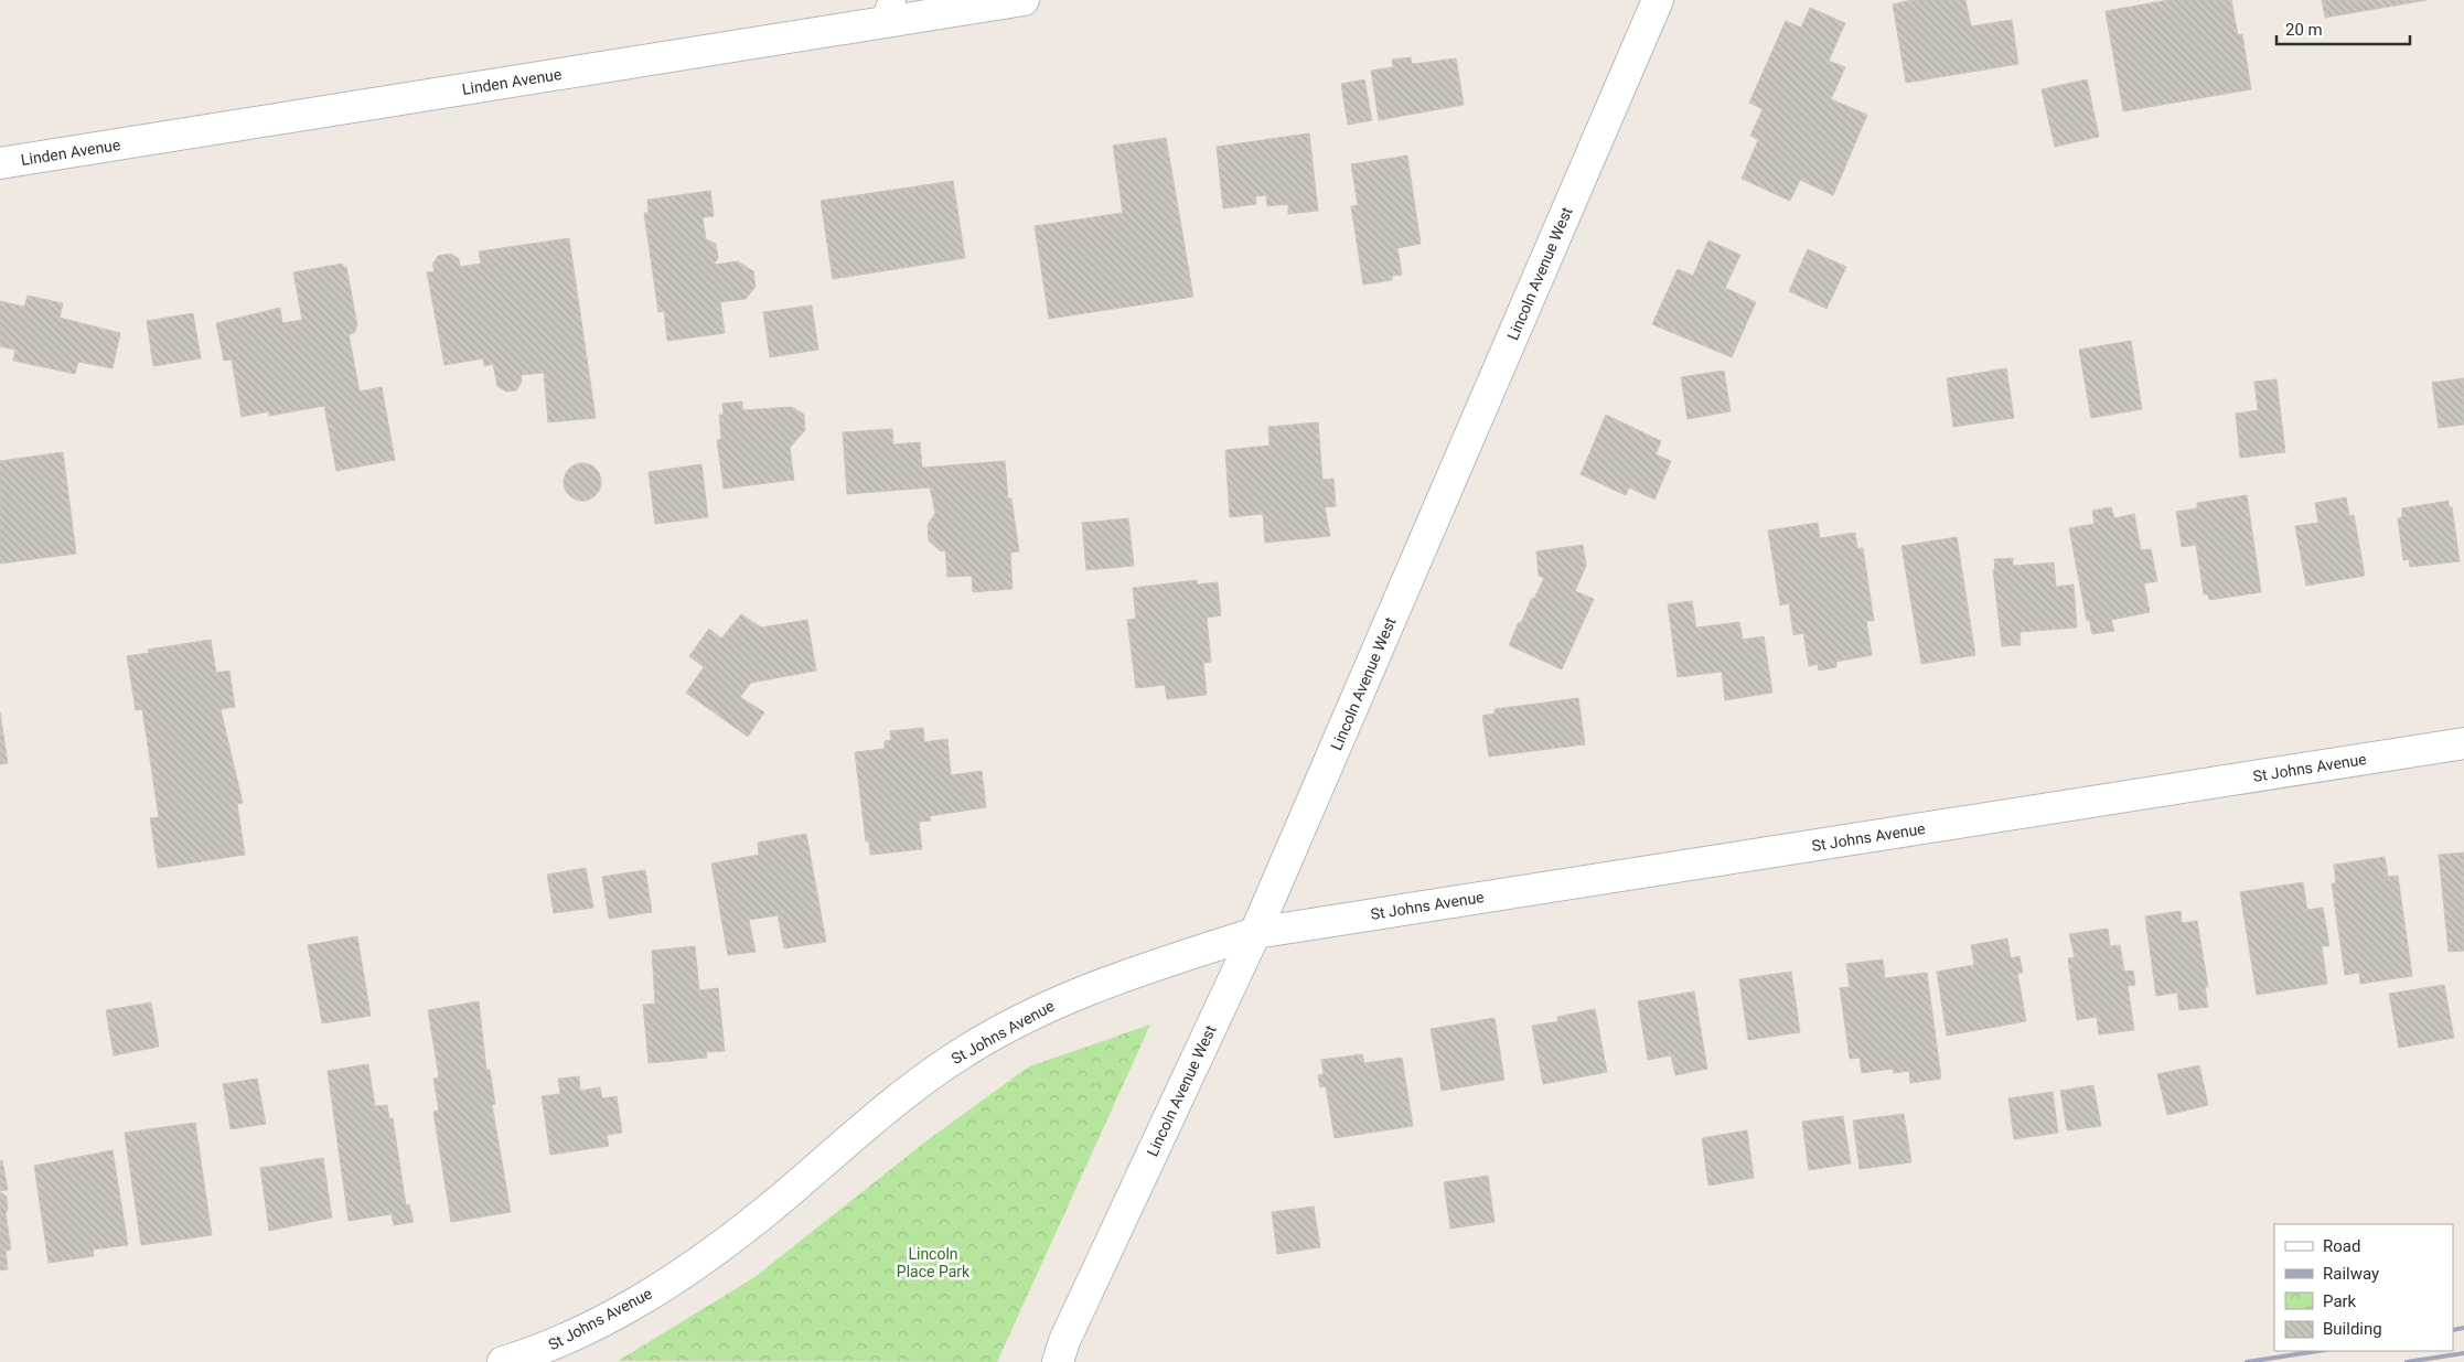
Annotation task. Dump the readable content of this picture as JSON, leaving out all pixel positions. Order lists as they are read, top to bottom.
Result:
{
  "streets": {
    "street": ["Linden Avenue", "Lincoln Avenue West", "St Johns Avenue"]
  },
  "crossings": [
    ["Lincoln Avenue West", "St Johns Avenue"]
  ],
  "parks": ["Lincoln Place Park"],
  "legend": [
    "Road",
    "Railway",
    "Park",
    "Building"
  ],
  "scale_bar": "20 m"
}
